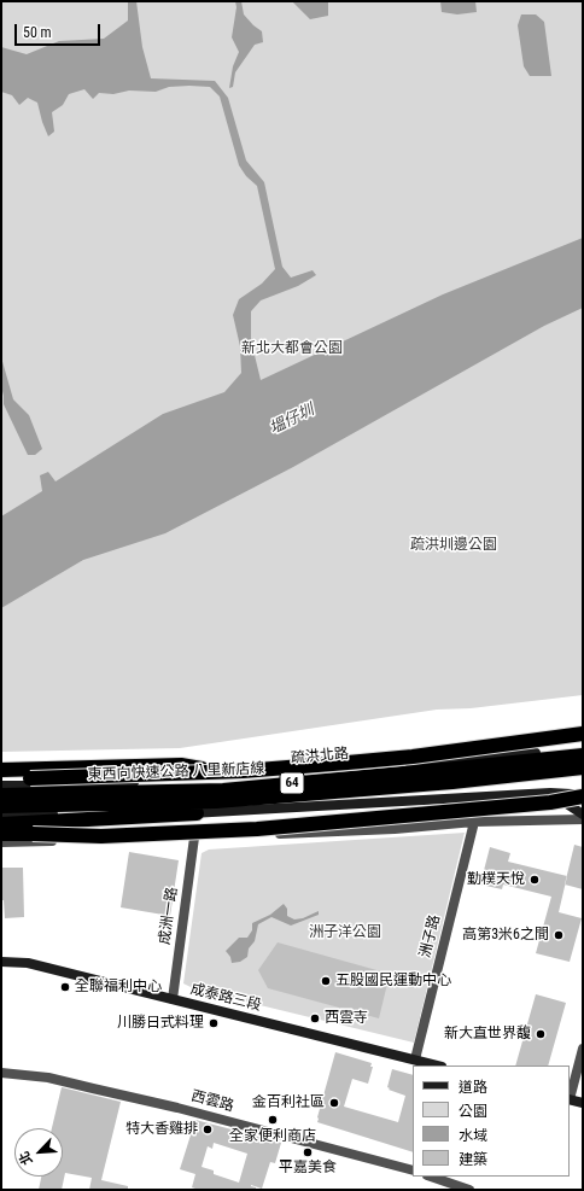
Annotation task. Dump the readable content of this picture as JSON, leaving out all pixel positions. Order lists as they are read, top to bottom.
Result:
{
  "streets": {
    "highway": ["東西向快速公路 八里新店線", "64"],
    "street": [
      "疏洪北路",
      "成洲一路",
      "洲子路",
      "成泰路三段",
      "西雲路"
    ]
  },
  "crossings": [
    ["成洲一路", "成泰路三段"],
    ["洲子路", "成泰路三段"]
  ],
  "water": ["塭仔圳"],
  "parks": ["新北大都會公園", "疏洪圳邊公園", "洲子洋公園"],
  "places": [
    "勤樸天悅",
    "高第3米6之間",
    "五股國民運動中心",
    "全聯福利中心",
    "西雲寺",
    "川勝日式料理",
    "新大直世界馥",
    "金百利社區",
    "全家便利商店",
    "特大香雞排",
    "平嘉美食"
  ],
  "legend": [
    "道路",
    "公園",
    "水域",
    "建築"
  ],
  "scale_bar": "50 m",
  "north": "bottom left"
}
